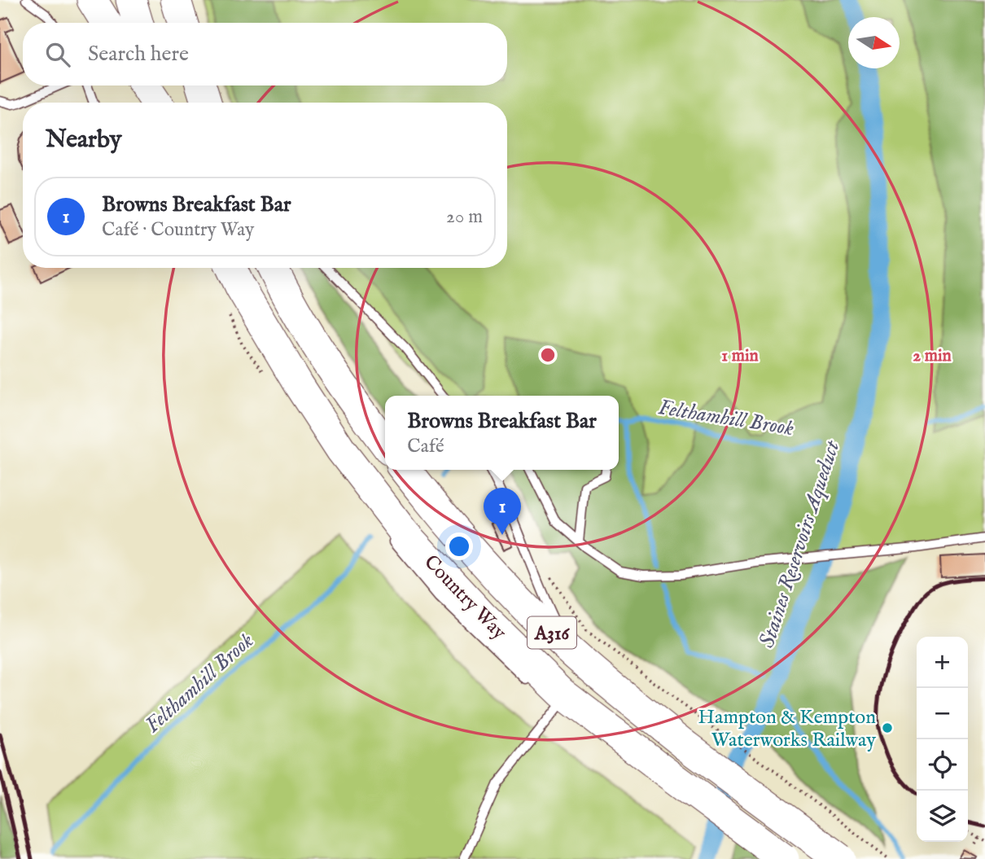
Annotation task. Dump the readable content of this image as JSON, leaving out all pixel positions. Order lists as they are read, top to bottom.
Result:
{
  "streets": {
    "highway": ["Country Way", "A316"]
  },
  "water": ["Felthamhill Brook", "Staines Reservoirs Aqueduct"],
  "places": ["Hampton & Kempton Waterworks Railway"],
  "north": "right",
  "page": {
    "search": "Search here",
    "heading": "Nearby",
    "list": [
      {
        "mark": "1",
        "name": "Browns Breakfast Bar",
        "note": "Café · Country Way",
        "value": "20 m"
      }
    ],
    "popup": ["Browns Breakfast Bar", "Café"],
    "pins": "1",
    "map_buttons": ["+", "−"]
  },
  "rings": ["1 min", "2 min"]
}
